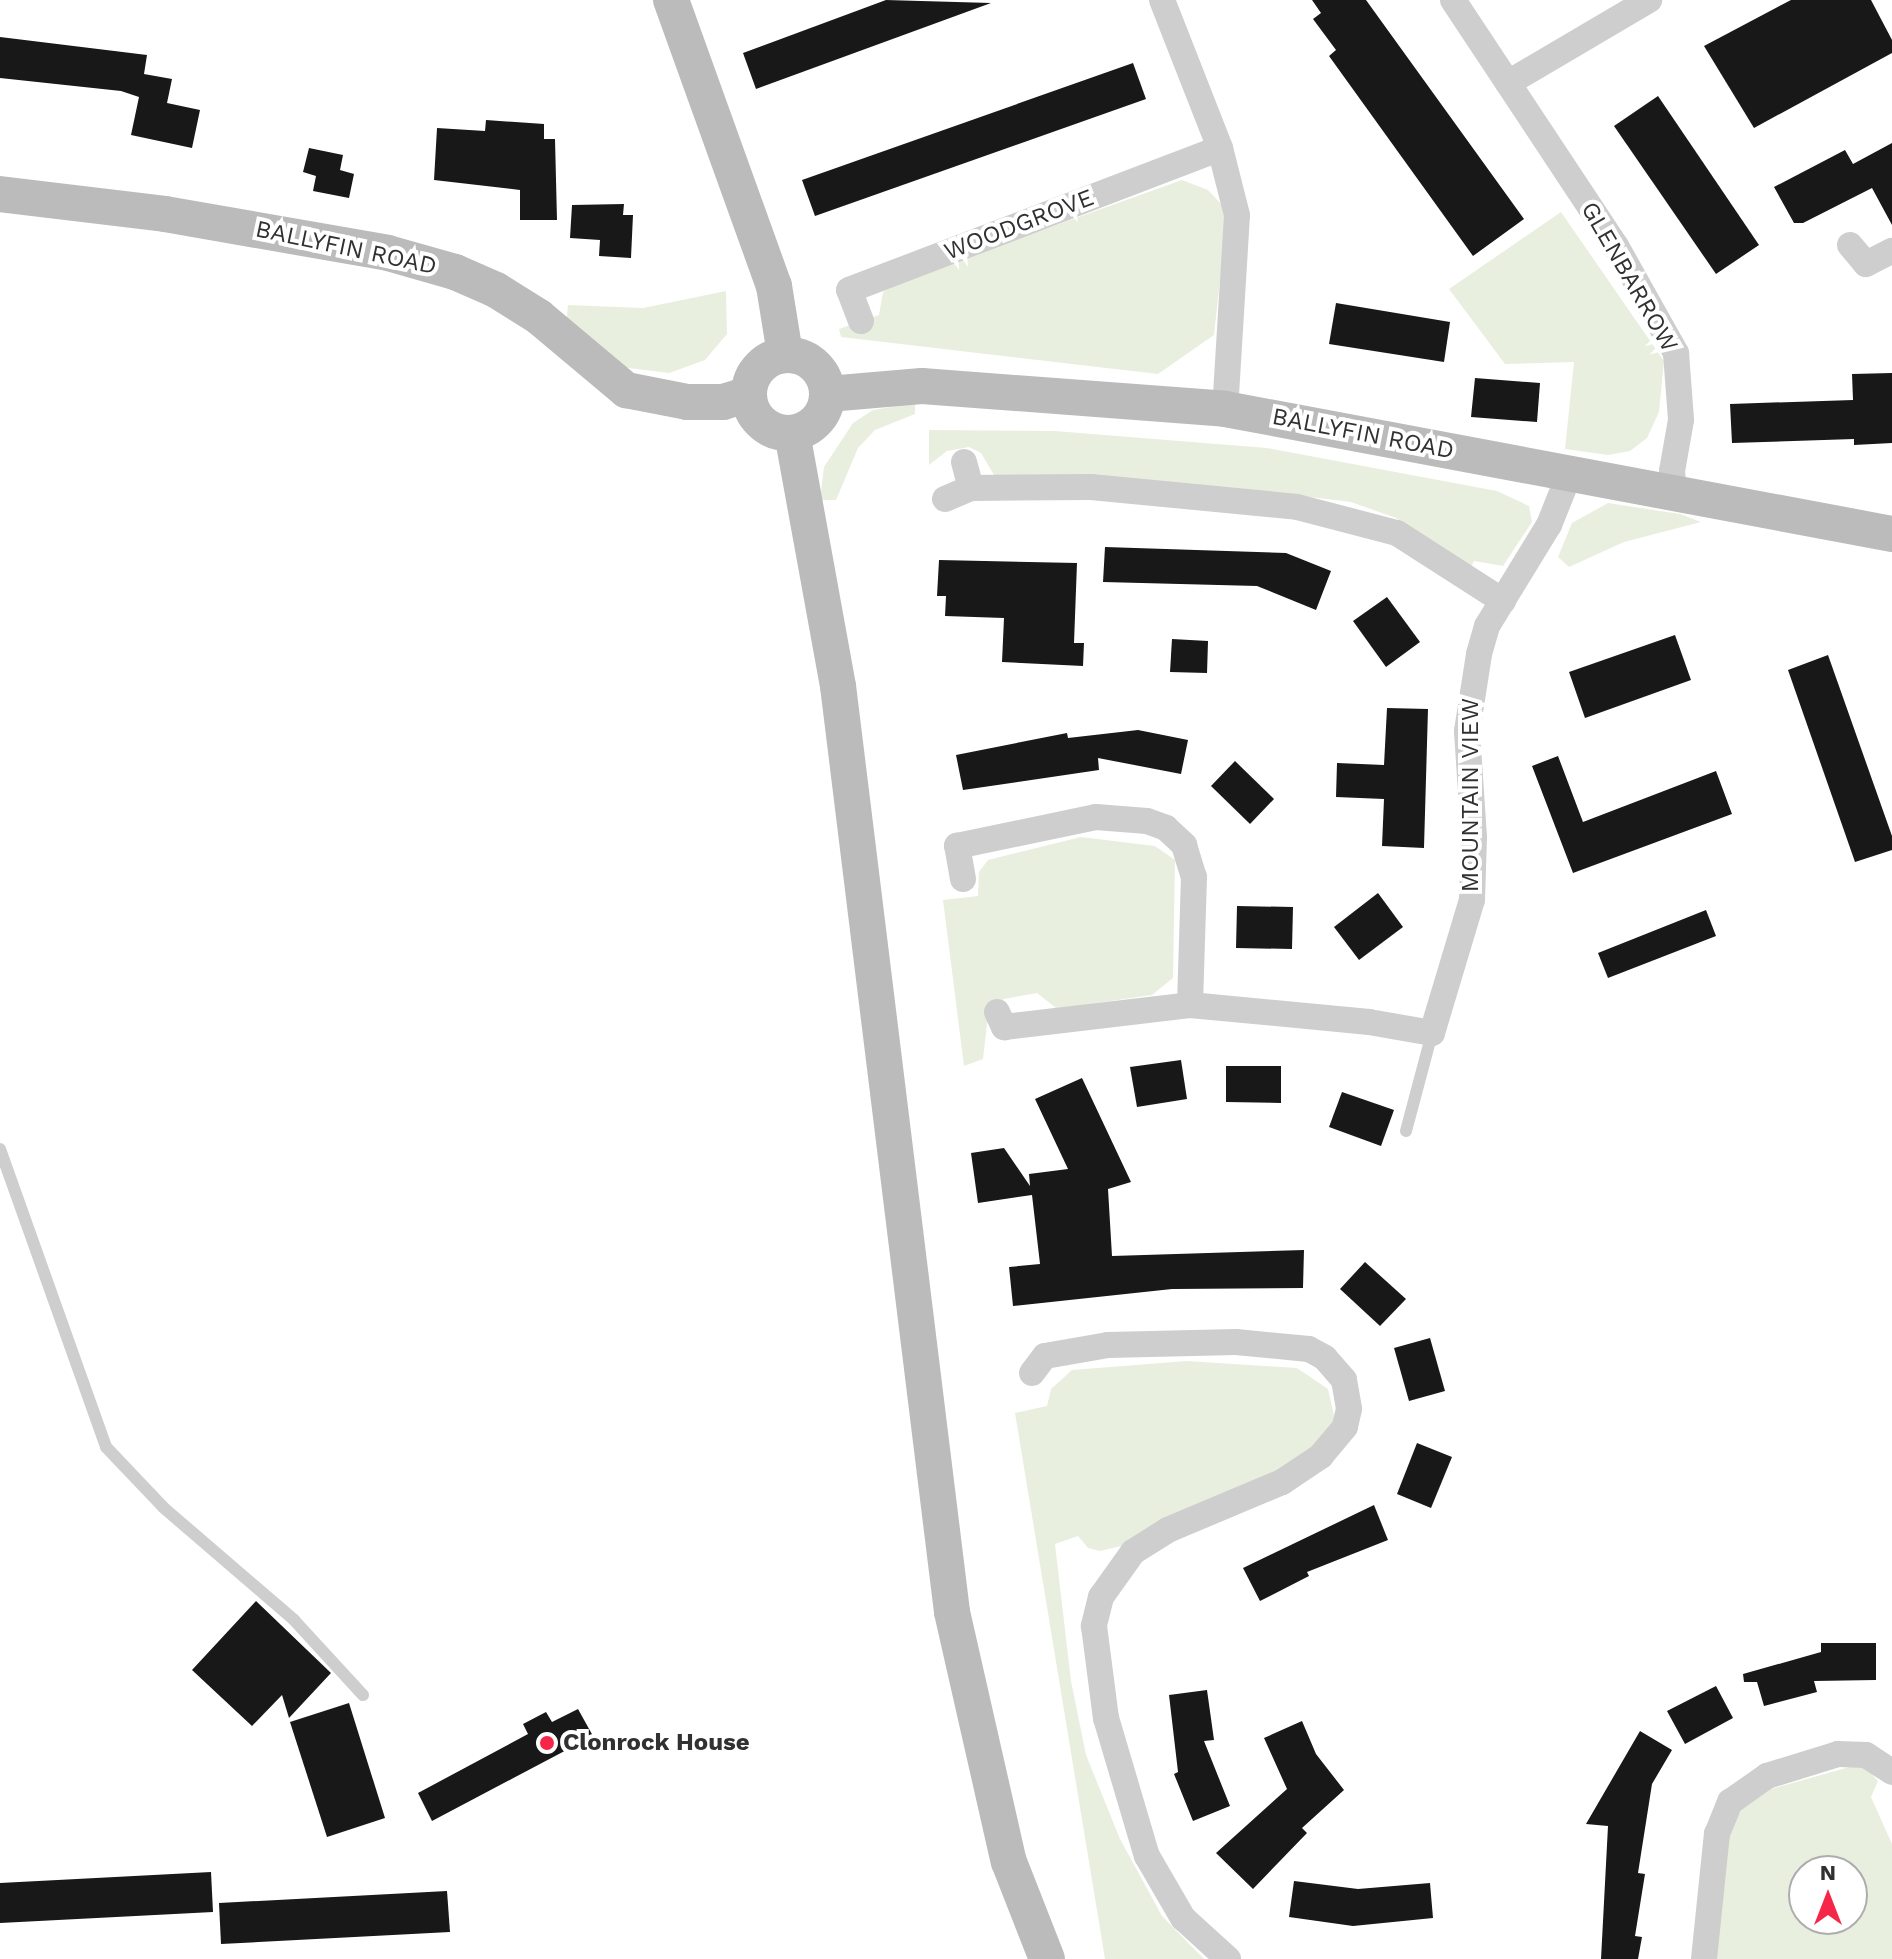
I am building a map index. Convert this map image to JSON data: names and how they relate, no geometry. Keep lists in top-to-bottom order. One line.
{"streets":{"street":["WOODGROVE","BALLYFIN ROAD","GLENBARROW","MOUNTAIN VIEW"]},"crossings":[["BALLYFIN ROAD","GLENBARROW"],["BALLYFIN ROAD","MOUNTAIN VIEW"]],"places":["Clonrock House"],"north":"top"}
